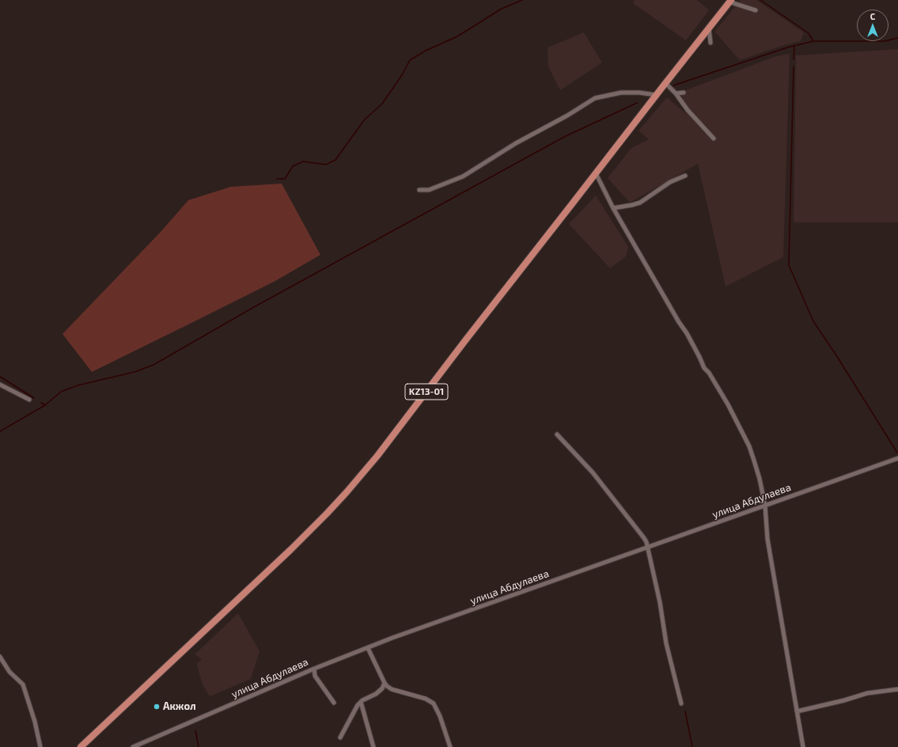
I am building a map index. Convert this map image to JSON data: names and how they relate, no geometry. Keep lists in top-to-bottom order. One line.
{"streets":{"highway":["KZ13-01"],"street":["улица Абдулаева"]},"places":["Акжол"],"north":"top"}
